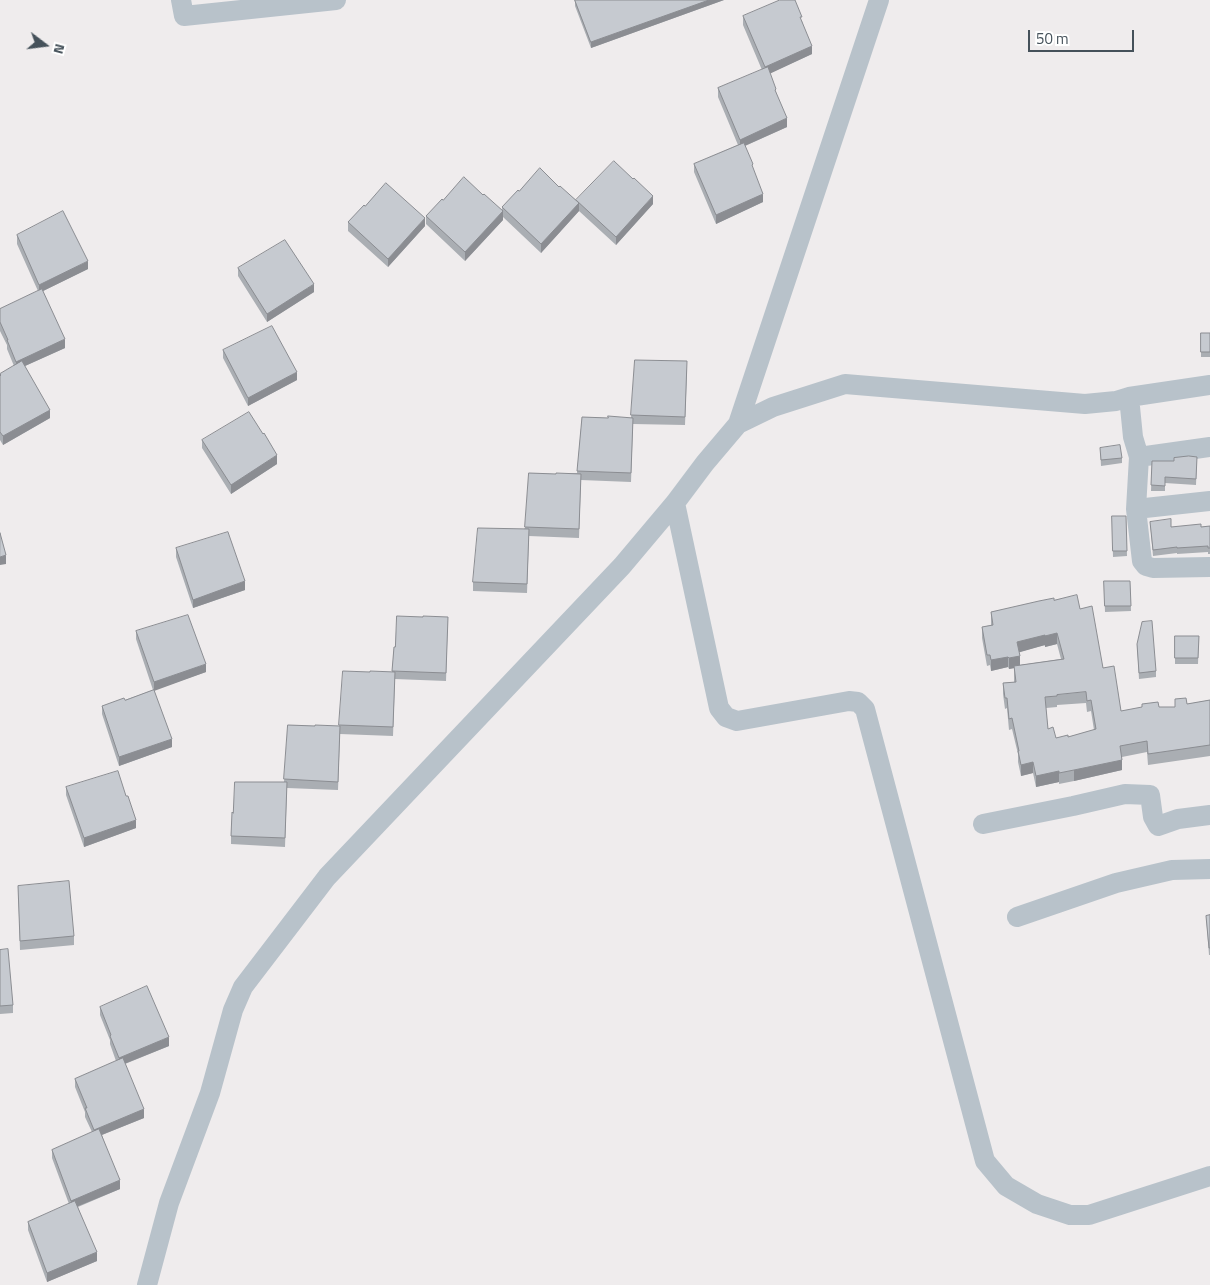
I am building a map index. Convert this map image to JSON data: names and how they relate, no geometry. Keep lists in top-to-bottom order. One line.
{"scale_bar":"50 m","north":"right"}
